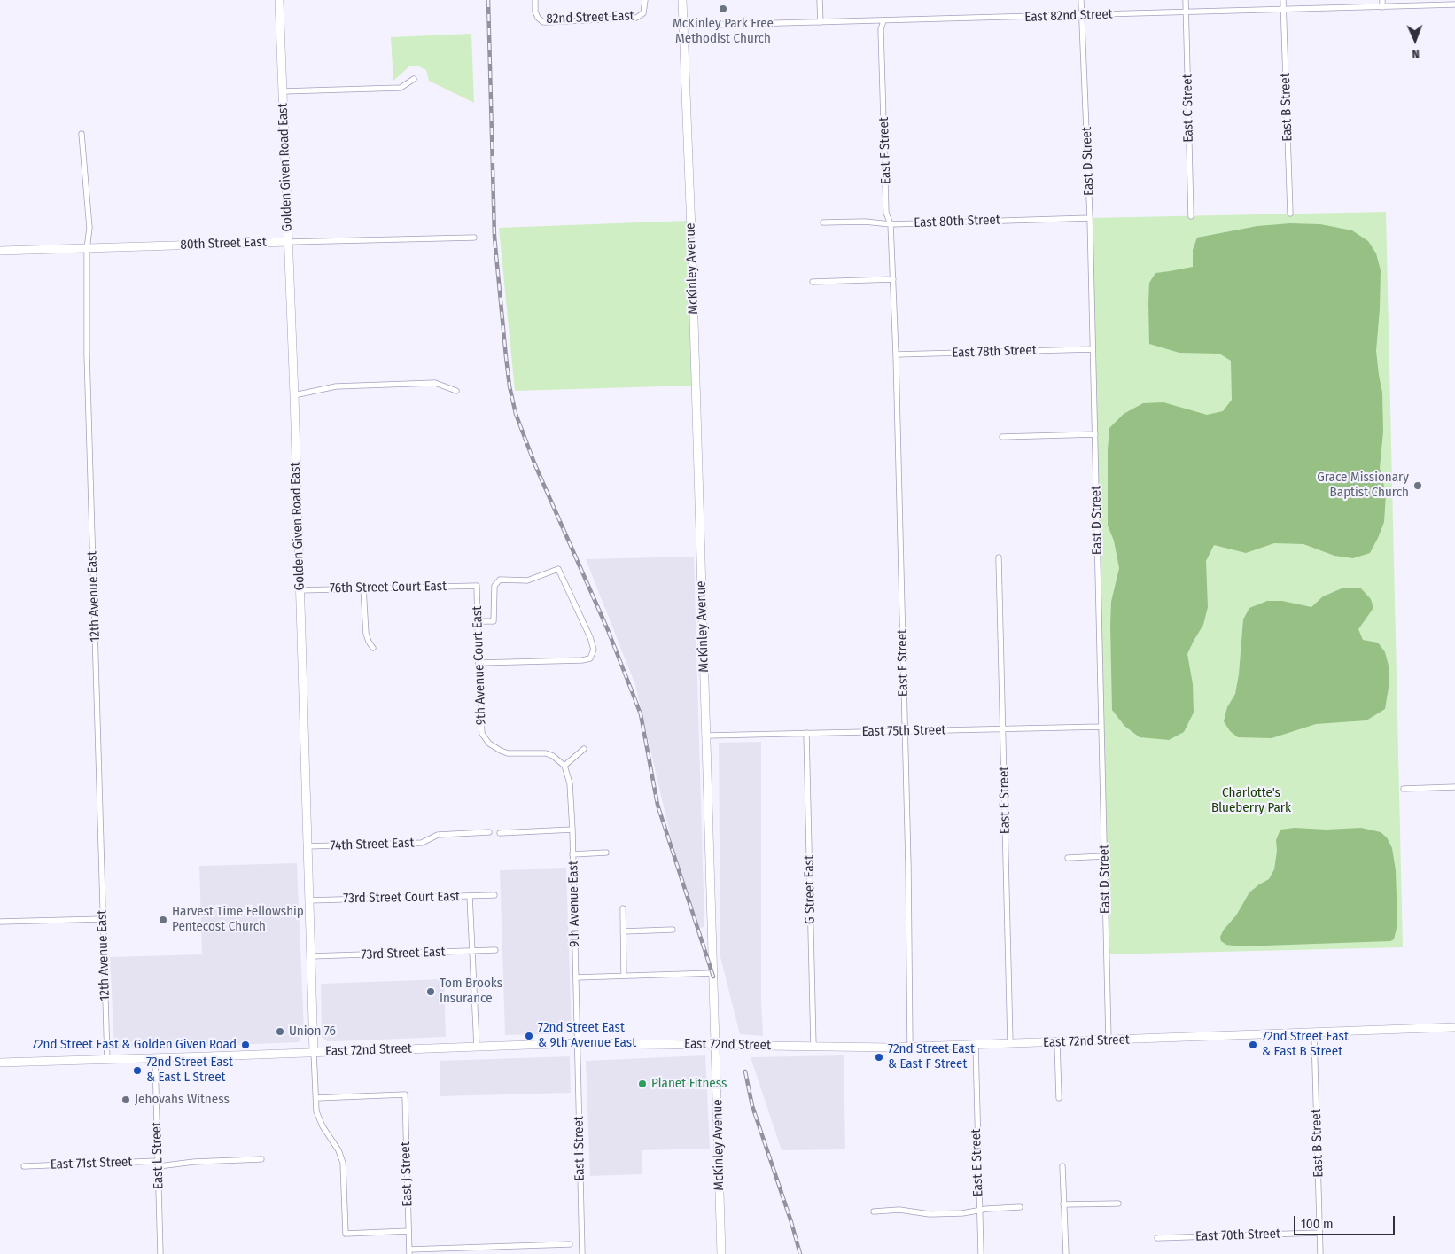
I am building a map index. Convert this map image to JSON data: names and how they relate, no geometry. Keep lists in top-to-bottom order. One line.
{"streets":{"street":["East 82nd Street","82nd Street East","East B Street","East C Street","East F Street","East D Street","Golden Given Road East","East 80th Street","80th Street East","McKinley Avenue","East 78th Street","76th Street Court East","12th Avenue East","9th Avenue Court East","East 75th Street","East E Street","74th Street East","G Street East","73rd Street Court East","9th Avenue East","73rd Street East","East 72nd Street","East I Street","East L Street","East 71st Street","East J Street","East 70th Street"]},"crossings":[["East 82nd Street","East B Street"],["East 82nd Street","East C Street"],["East 82nd Street","East F Street"],["East 82nd Street","East D Street"],["East 82nd Street","McKinley Avenue"],["East B Street","East 72nd Street"],["East B Street","East 70th Street"],["East F Street","East 80th Street"],["East F Street","East 78th Street"],["East F Street","East 75th Street"],["East F Street","East 72nd Street"],["East D Street","East 80th Street"],["East D Street","East 78th Street"],["East D Street","East 75th Street"],["East D Street","East 72nd Street"],["Golden Given Road East","80th Street East"],["Golden Given Road East","76th Street Court East"],["Golden Given Road East","74th Street East"],["Golden Given Road East","73rd Street Court East"],["Golden Given Road East","73rd Street East"],["Golden Given Road East","East 72nd Street"],["80th Street East","12th Avenue East"],["McKinley Avenue","East 75th Street"],["McKinley Avenue","East 72nd Street"],["76th Street Court East","9th Avenue Court East"],["12th Avenue East","East 72nd Street"],["9th Avenue Court East","9th Avenue East"],["East 75th Street","East E Street"],["East 75th Street","G Street East"],["East E Street","East 72nd Street"],["G Street East","East 72nd Street"],["9th Avenue East","East 72nd Street"],["9th Avenue East","East I Street"],["East 72nd Street","East I Street"],["East 72nd Street","East L Street"],["East L Street","East 71st Street"]],"parks":["Charlotte's Blueberry Park"],"places":["McKinley Park Free Methodist Church","Grace Missionary Baptist Church","Harvest Time Fellowship Pentecost Church","Tom Brooks Insurance","Union 76","72nd Street East & 9th Avenue East","72nd Street East & Golden Given Road","72nd Street East & East B Street","72nd Street East & East F Street","72nd Street East & East L Street","Planet Fitness","Jehovahs Witness"],"scale_bar":"100 m","north":"bottom"}
